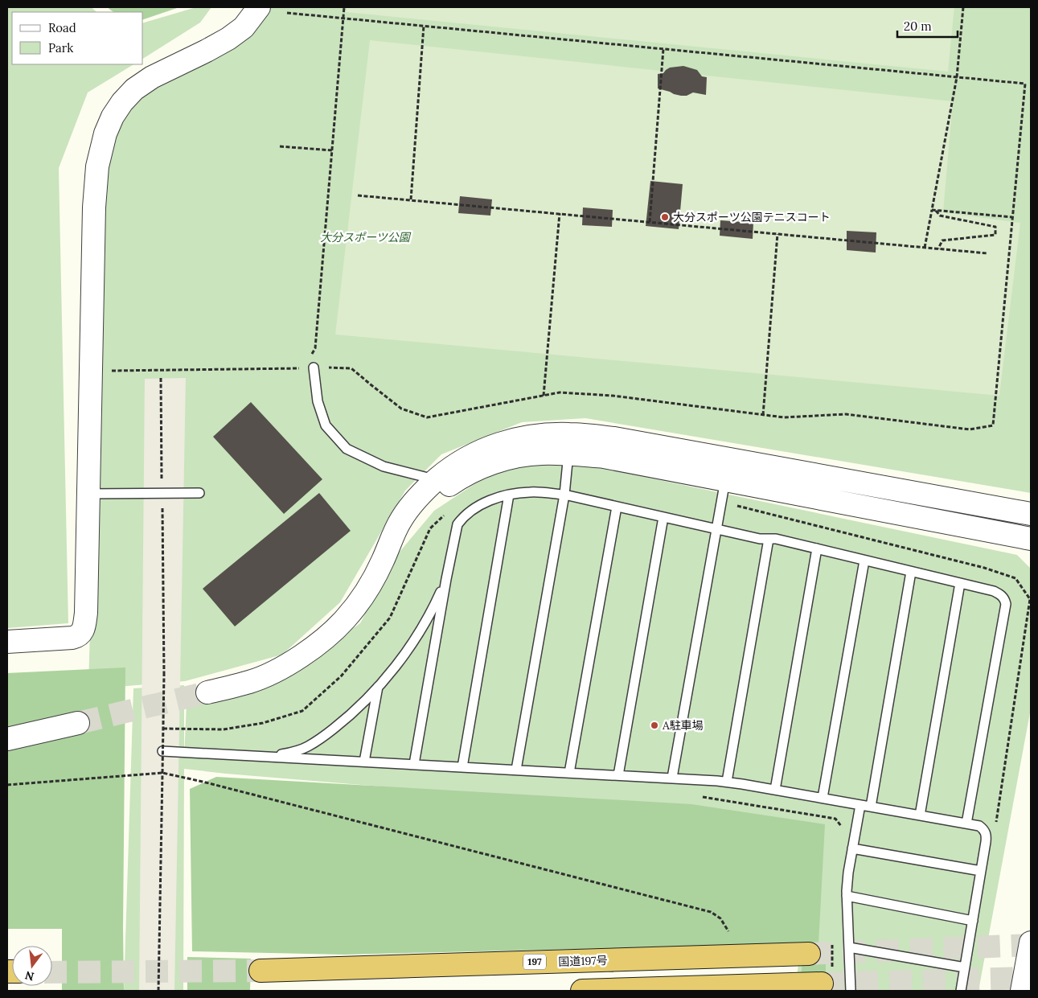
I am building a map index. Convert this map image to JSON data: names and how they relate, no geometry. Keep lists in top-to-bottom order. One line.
{"streets":{"highway":["国道197号","197"]},"parks":["大分スポーツ公園"],"places":["大分スポーツ公園テニスコート","A駐車場"],"legend":["Road","Park"],"scale_bar":"20 m","north":"bottom"}
